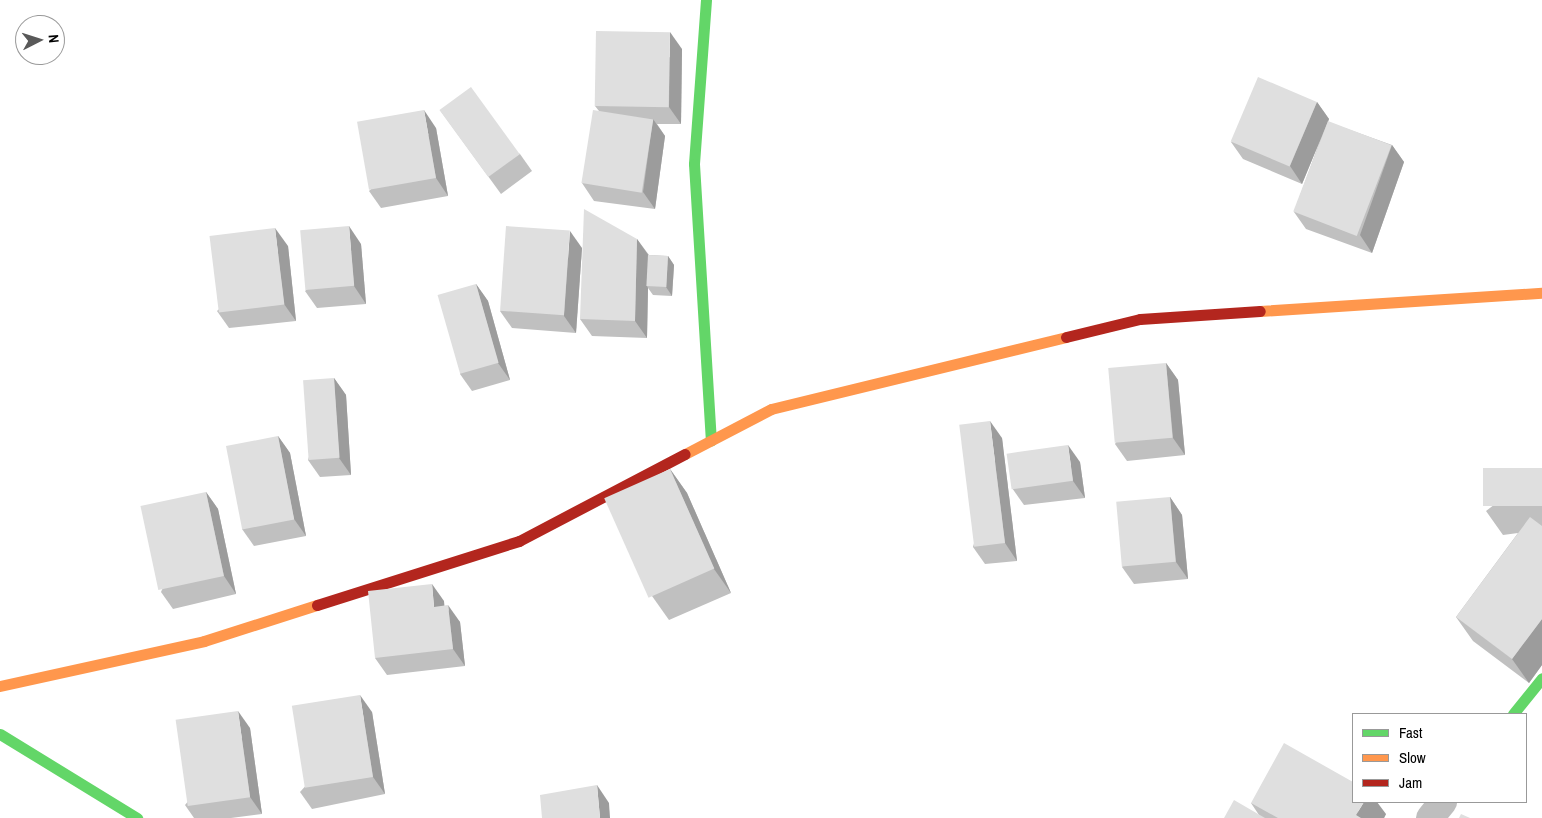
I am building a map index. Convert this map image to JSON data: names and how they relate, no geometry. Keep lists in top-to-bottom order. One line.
{"legend":["Fast","Slow","Jam"],"north":"right"}
